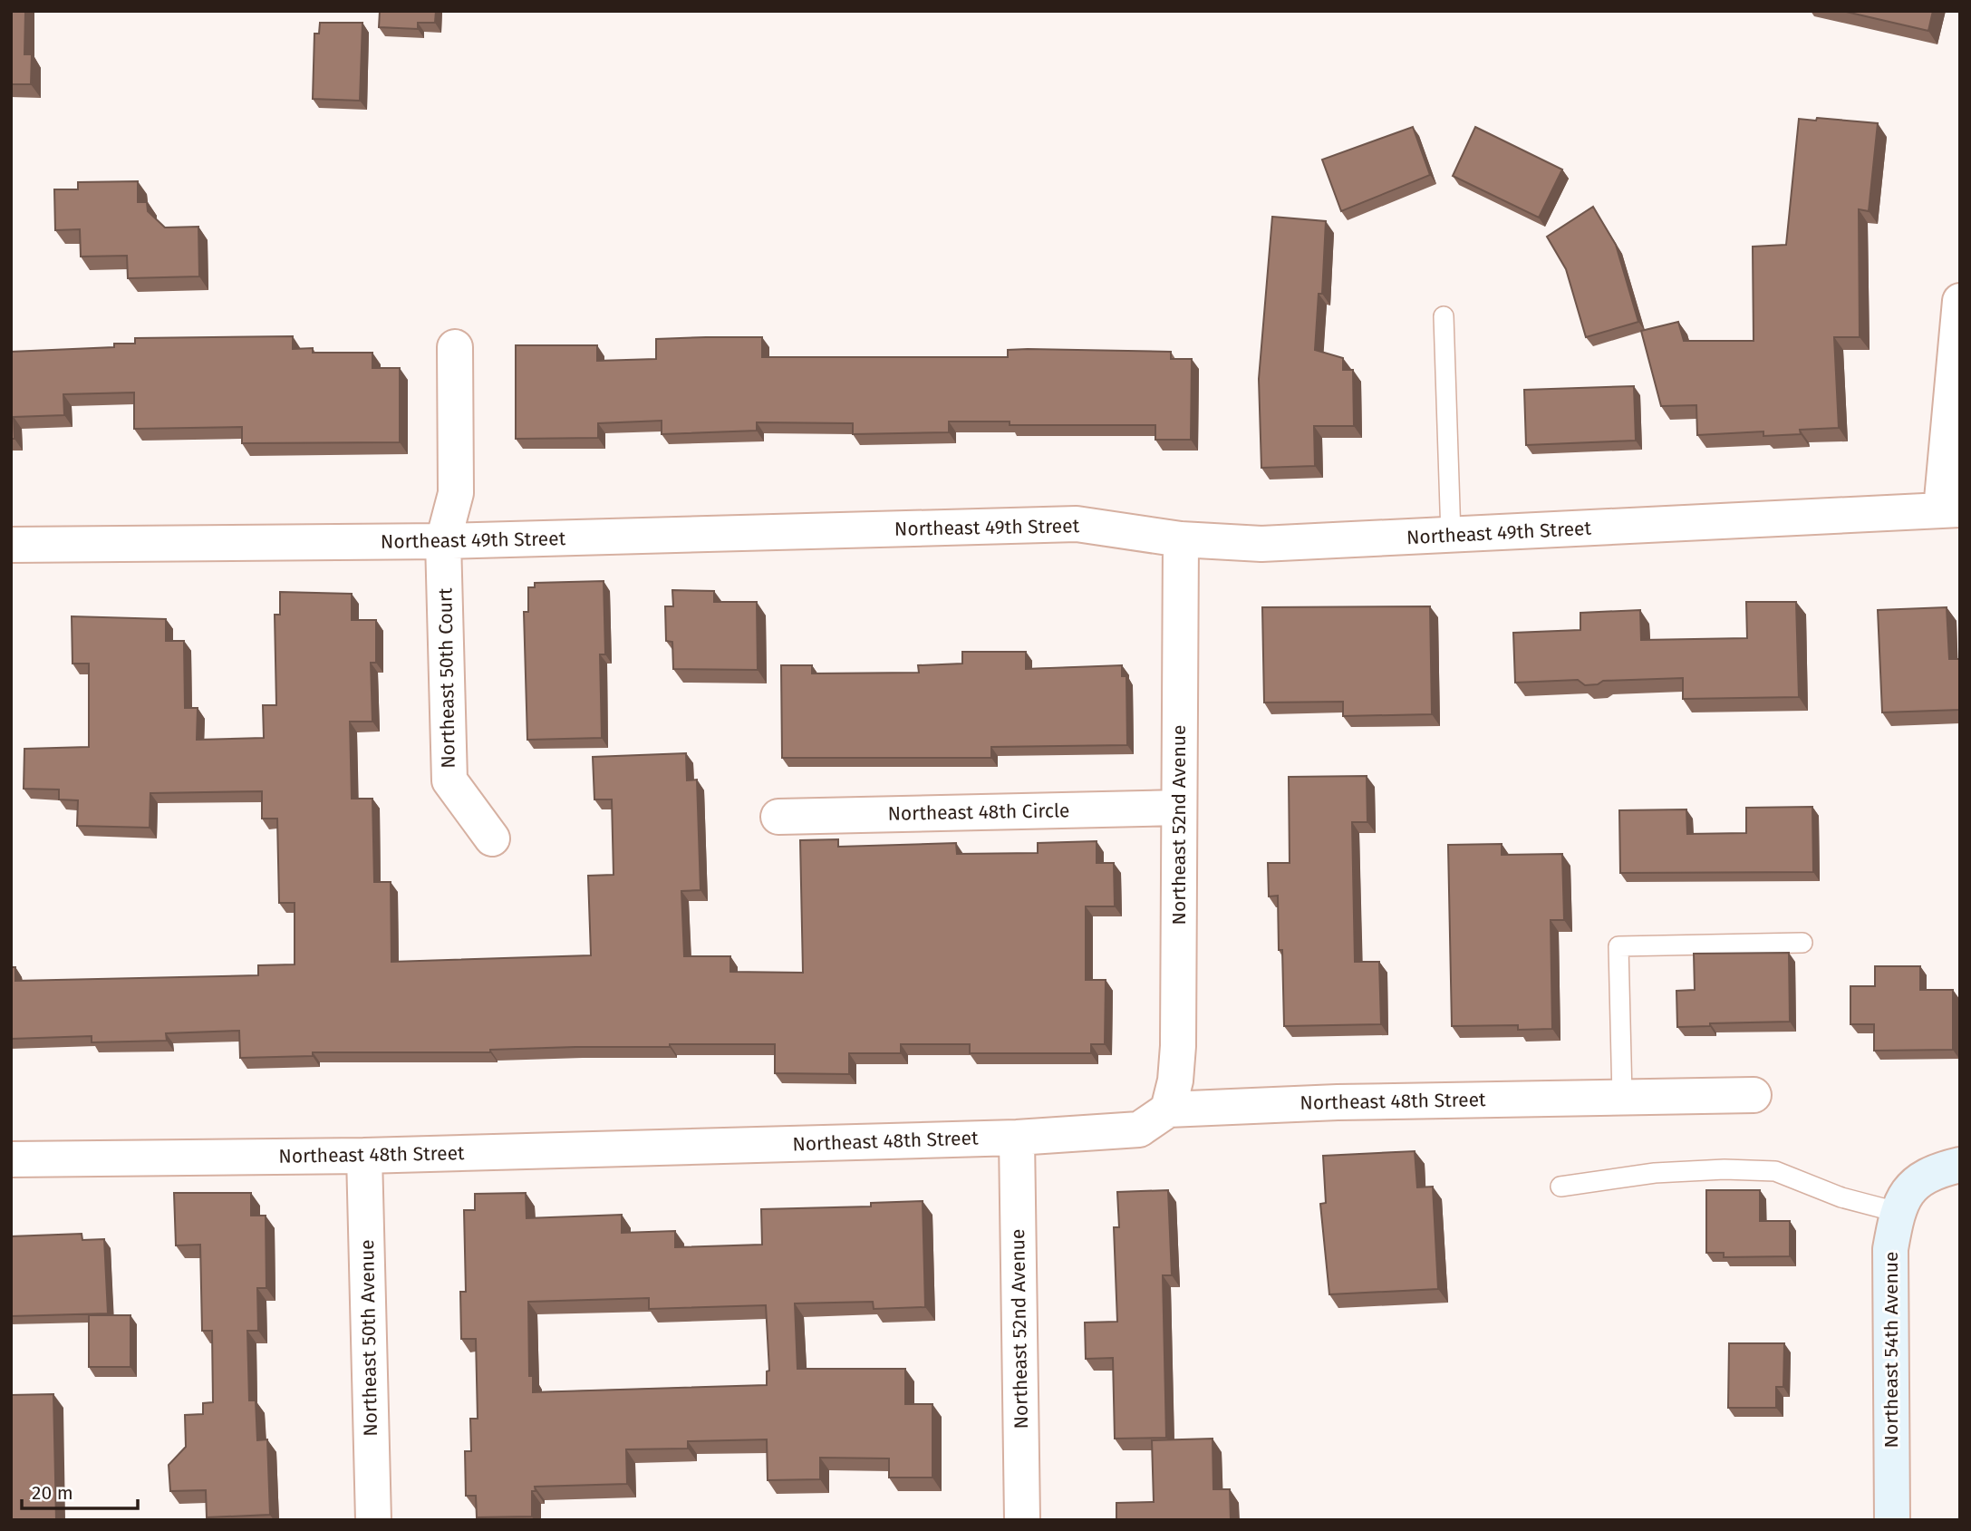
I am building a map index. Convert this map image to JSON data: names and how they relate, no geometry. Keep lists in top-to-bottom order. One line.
{"streets":{"street":["Northeast 49th Street","Northeast 50th Court","Northeast 48th Circle","Northeast 52nd Avenue","Northeast 48th Street","Northeast 50th Avenue","Northeast 54th Avenue"]},"crossings":[["Northeast 49th Street","Northeast 50th Court"],["Northeast 49th Street","Northeast 52nd Avenue"],["Northeast 48th Circle","Northeast 52nd Avenue"],["Northeast 52nd Avenue","Northeast 48th Street"],["Northeast 48th Street","Northeast 50th Avenue"]],"scale_bar":"20 m"}
